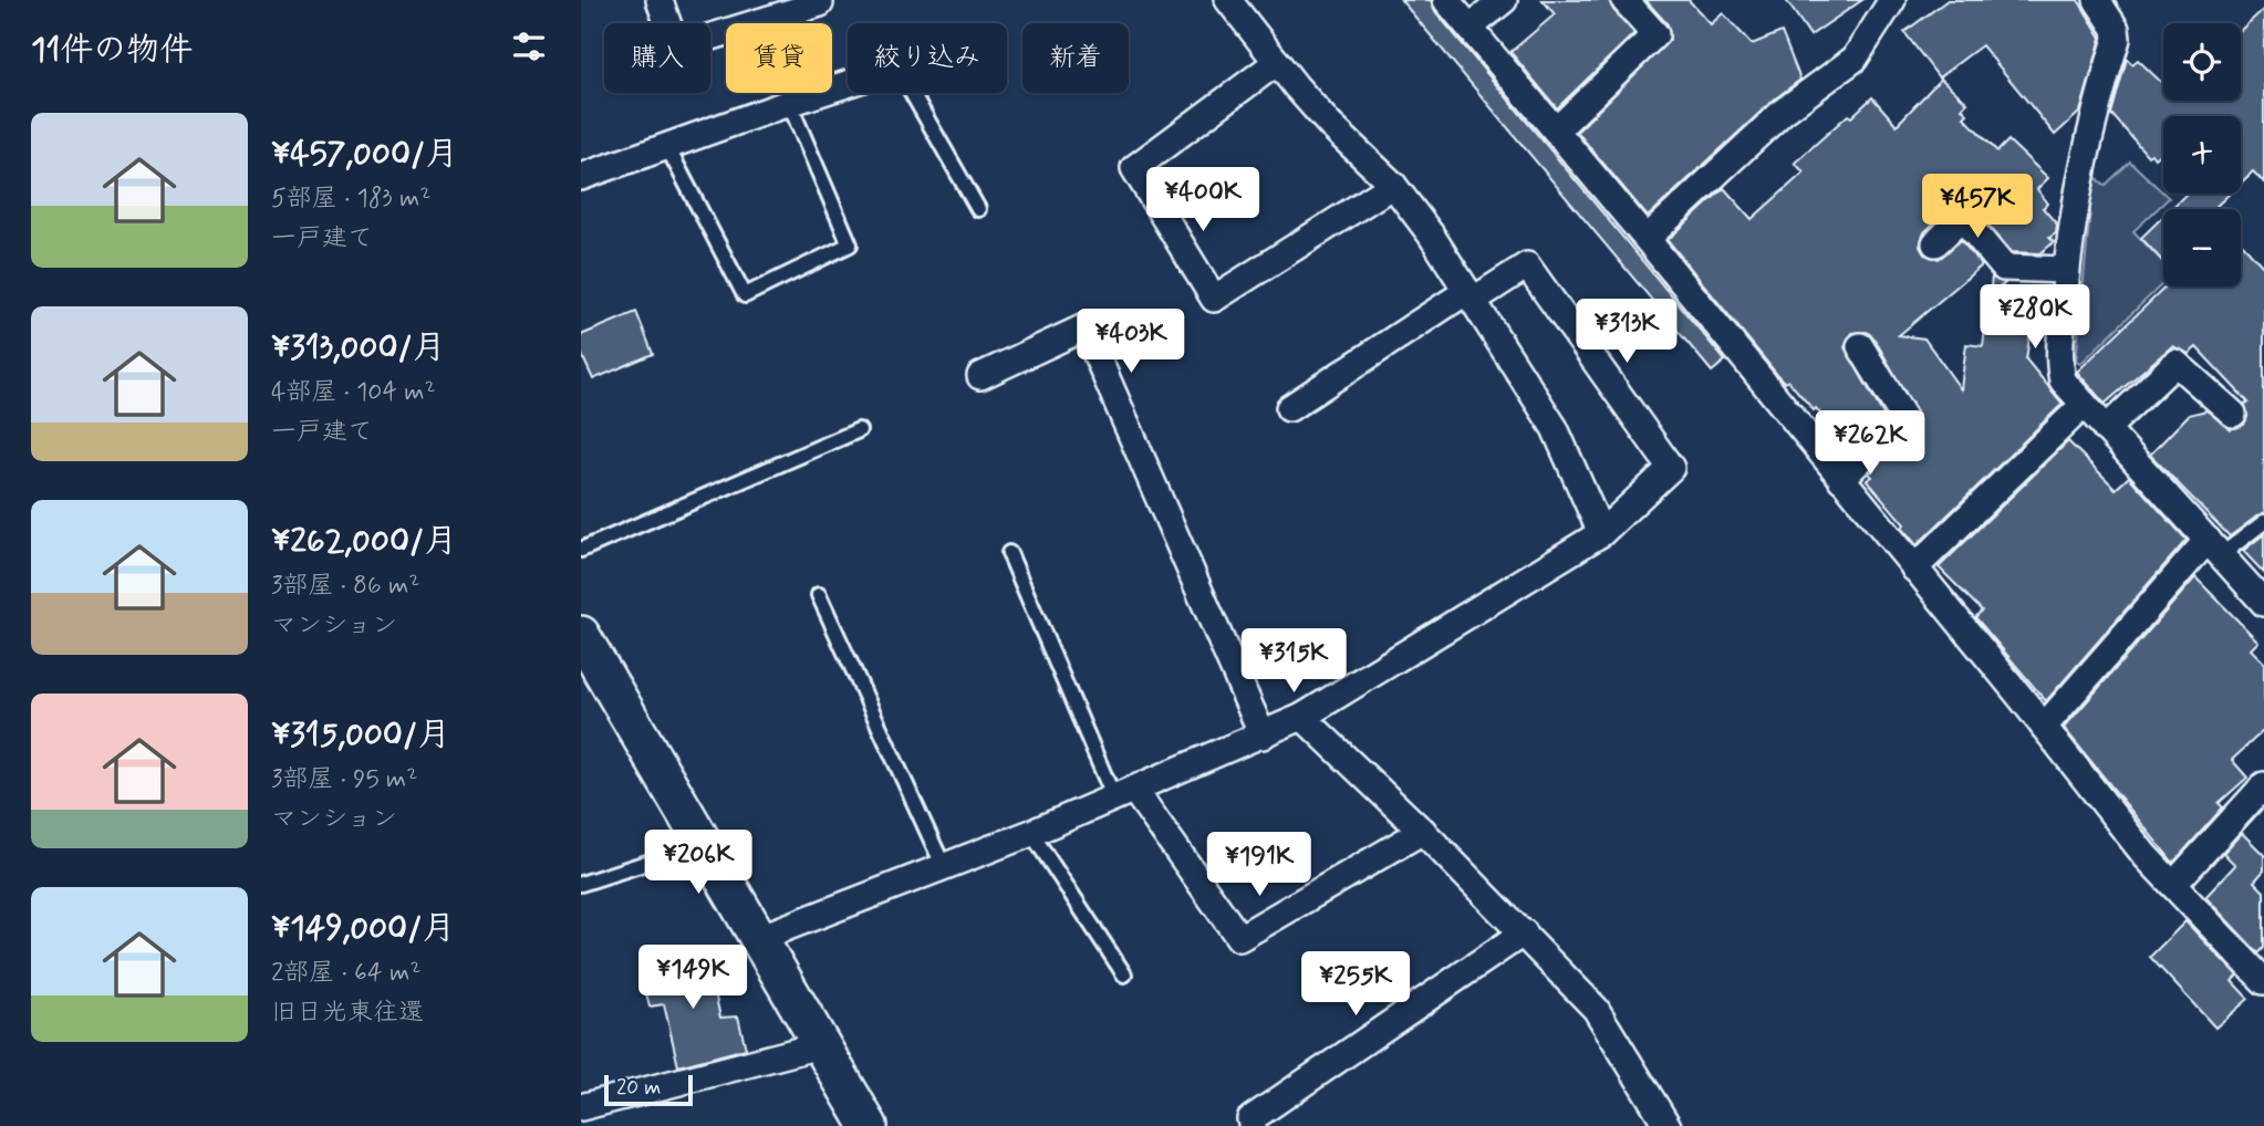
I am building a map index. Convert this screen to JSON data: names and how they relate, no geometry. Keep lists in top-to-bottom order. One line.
{"scale_bar":"20 m","page":{"heading":"11件の物件","map_buttons":["+","−"],"chip":["購入","賃貸","絞り込み","新着"],"list":[{"name":"¥457,000/月","note":"5部屋 · 183 m² · 一戸建て"},{"name":"¥313,000/月","note":"4部屋 · 104 m² · 一戸建て"},{"name":"¥262,000/月","note":"3部屋 · 86 m² · マンション"},{"name":"¥315,000/月","note":"3部屋 · 95 m² · マンション"},{"name":"¥149,000/月","note":"2部屋 · 64 m² · 旧日光東往還"}],"price":["¥400K","¥457K","¥280K","¥313K","¥403K","¥262K","¥315K","¥206K","¥191K","¥149K","¥255K"],"scale":"20 m"}}
